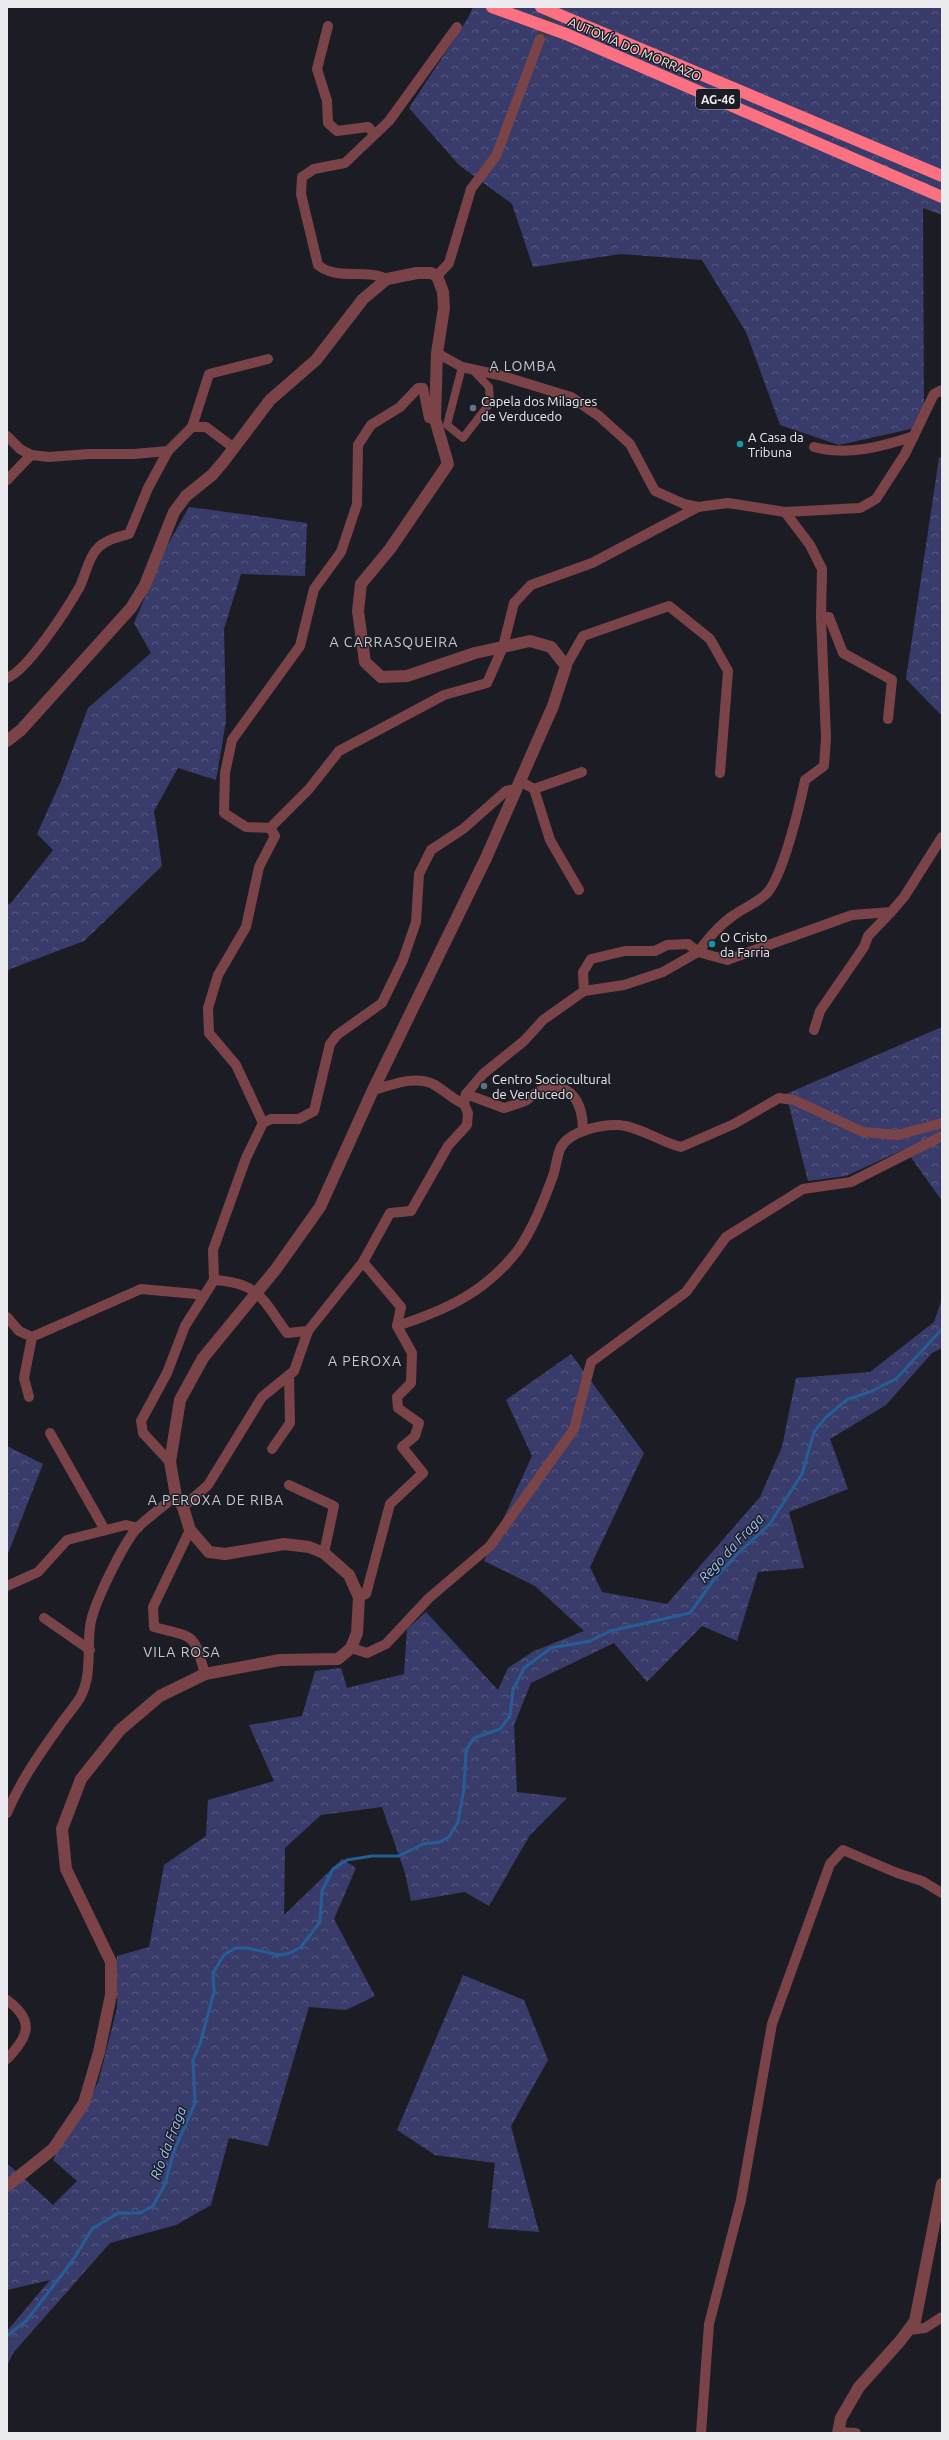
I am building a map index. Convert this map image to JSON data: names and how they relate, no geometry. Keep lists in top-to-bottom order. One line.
{"streets":{"highway":["AUTOVÍA DO MORRAZO","AG-46"]},"districts":["A LOMBA","A CARRASQUEIRA","A PEROXA","A PEROXA DE RIBA","VILA ROSA"],"water":["Rego da Fraga","Río da Fraga"],"places":["Capela dos Milagres de Verducedo","A Casa da Tribuna","O Cristo da Farria","Centro Sociocultural de Verducedo"]}
